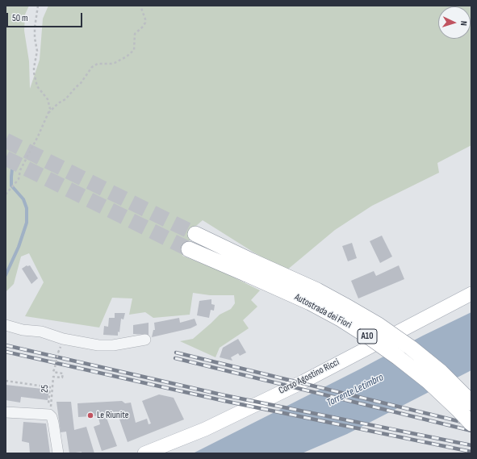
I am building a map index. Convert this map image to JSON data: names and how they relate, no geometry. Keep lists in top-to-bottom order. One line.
{"streets":{"highway":["Autostrada dei Fiori","A10"],"main road":["Corso Agostino Ricci"],"path":["25"]},"water":["Torrente Letimbro"],"places":["Le Riunite"],"scale_bar":"50 m","north":"right"}
